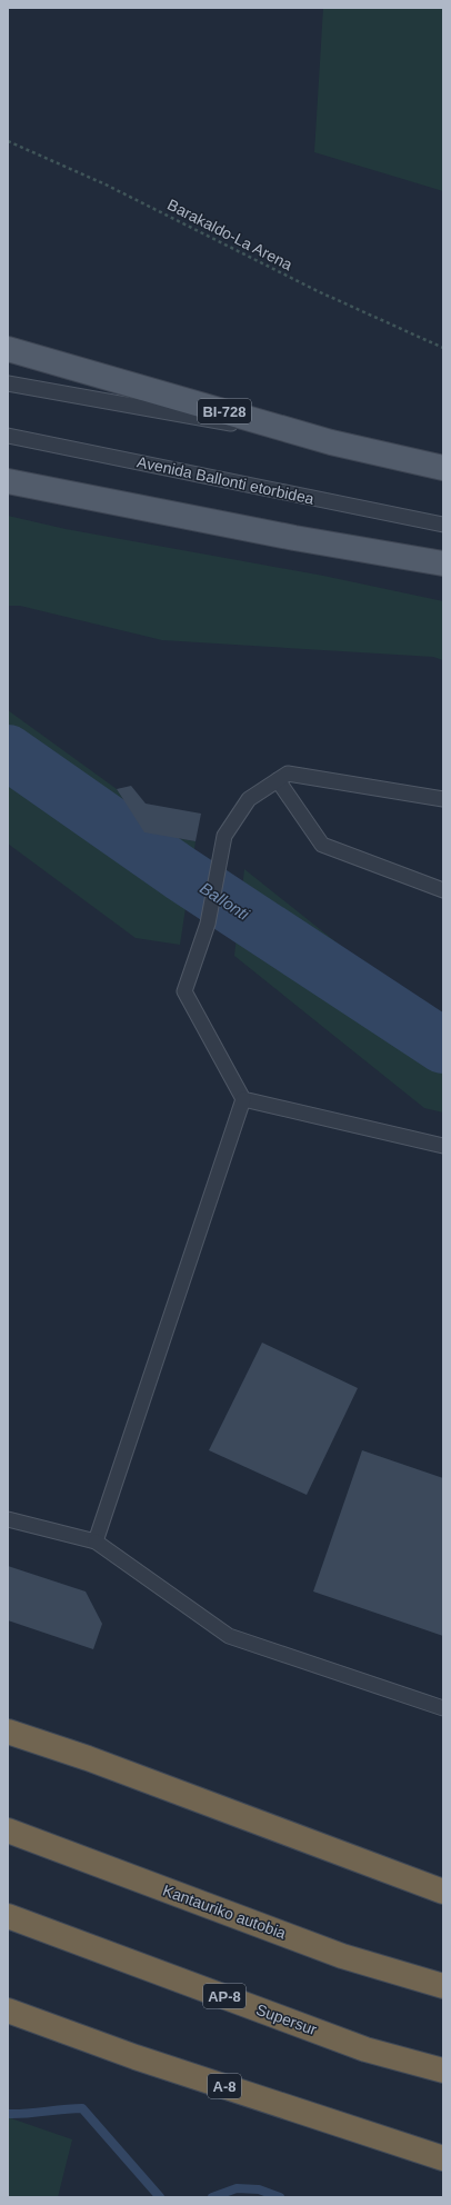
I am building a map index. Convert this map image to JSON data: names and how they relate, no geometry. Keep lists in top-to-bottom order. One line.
{"streets":{"highway":["Kantauriko autobia","AP-8","Supersur","A-8"],"main road":["BI-728"],"lane":["Avenida Ballonti etorbidea"],"path":["Barakaldo-La Arena"]},"water":["Ballonti"]}
